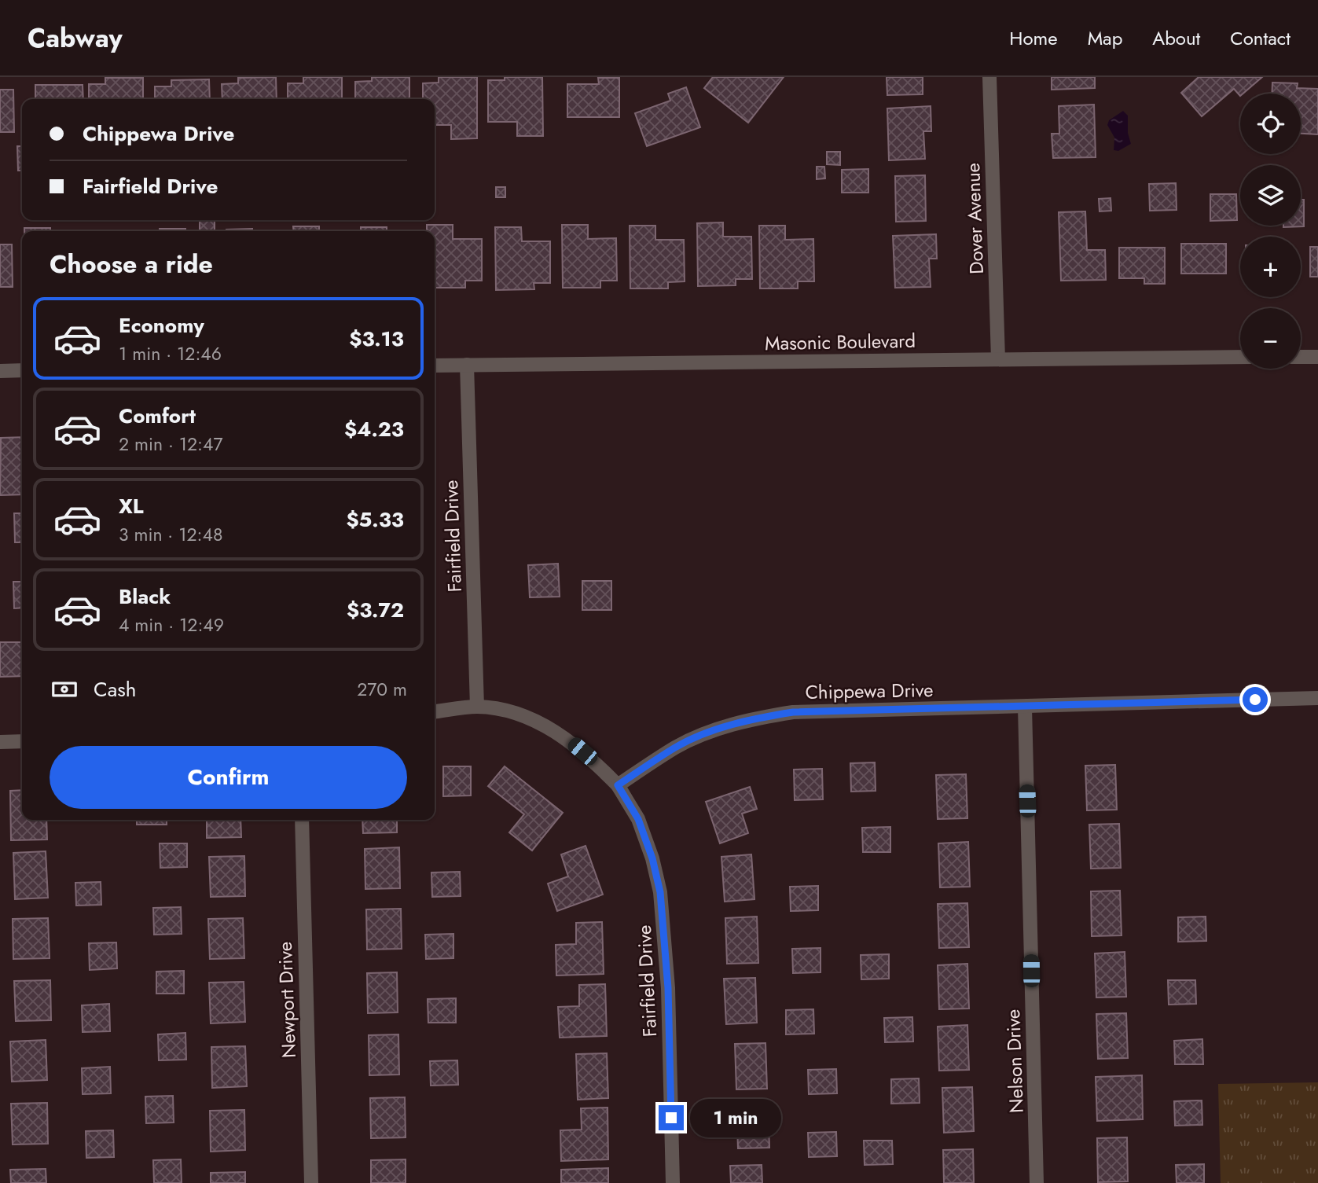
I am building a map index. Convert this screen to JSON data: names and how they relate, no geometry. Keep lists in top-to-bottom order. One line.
{"streets":{"street":["Dover Avenue","Masonic Boulevard","Fairfield Drive","Chippewa Drive","Newport Drive","Nelson Drive"]},"crossings":[["Dover Avenue","Masonic Boulevard"],["Masonic Boulevard","Fairfield Drive"],["Fairfield Drive","Chippewa Drive"],["Chippewa Drive","Nelson Drive"]],"page":{"header":"Cabway","nav":["Home","Map","About","Contact"],"map_buttons":["+","−"],"banner":["Chippewa Drive","Fairfield Drive"],"heading":"Choose a ride","list":[{"name":"Economy","note":"1 min · 12:46","value":"$3.13"},{"name":"Comfort","note":"2 min · 12:47","value":"$4.23"},{"name":"XL","note":"3 min · 12:48","value":"$5.33"},{"name":"Black","note":"4 min · 12:49","value":"$3.72"}],"pay":["Cash","270 m"],"buttons":"Confirm","bubble":"1 min"}}
